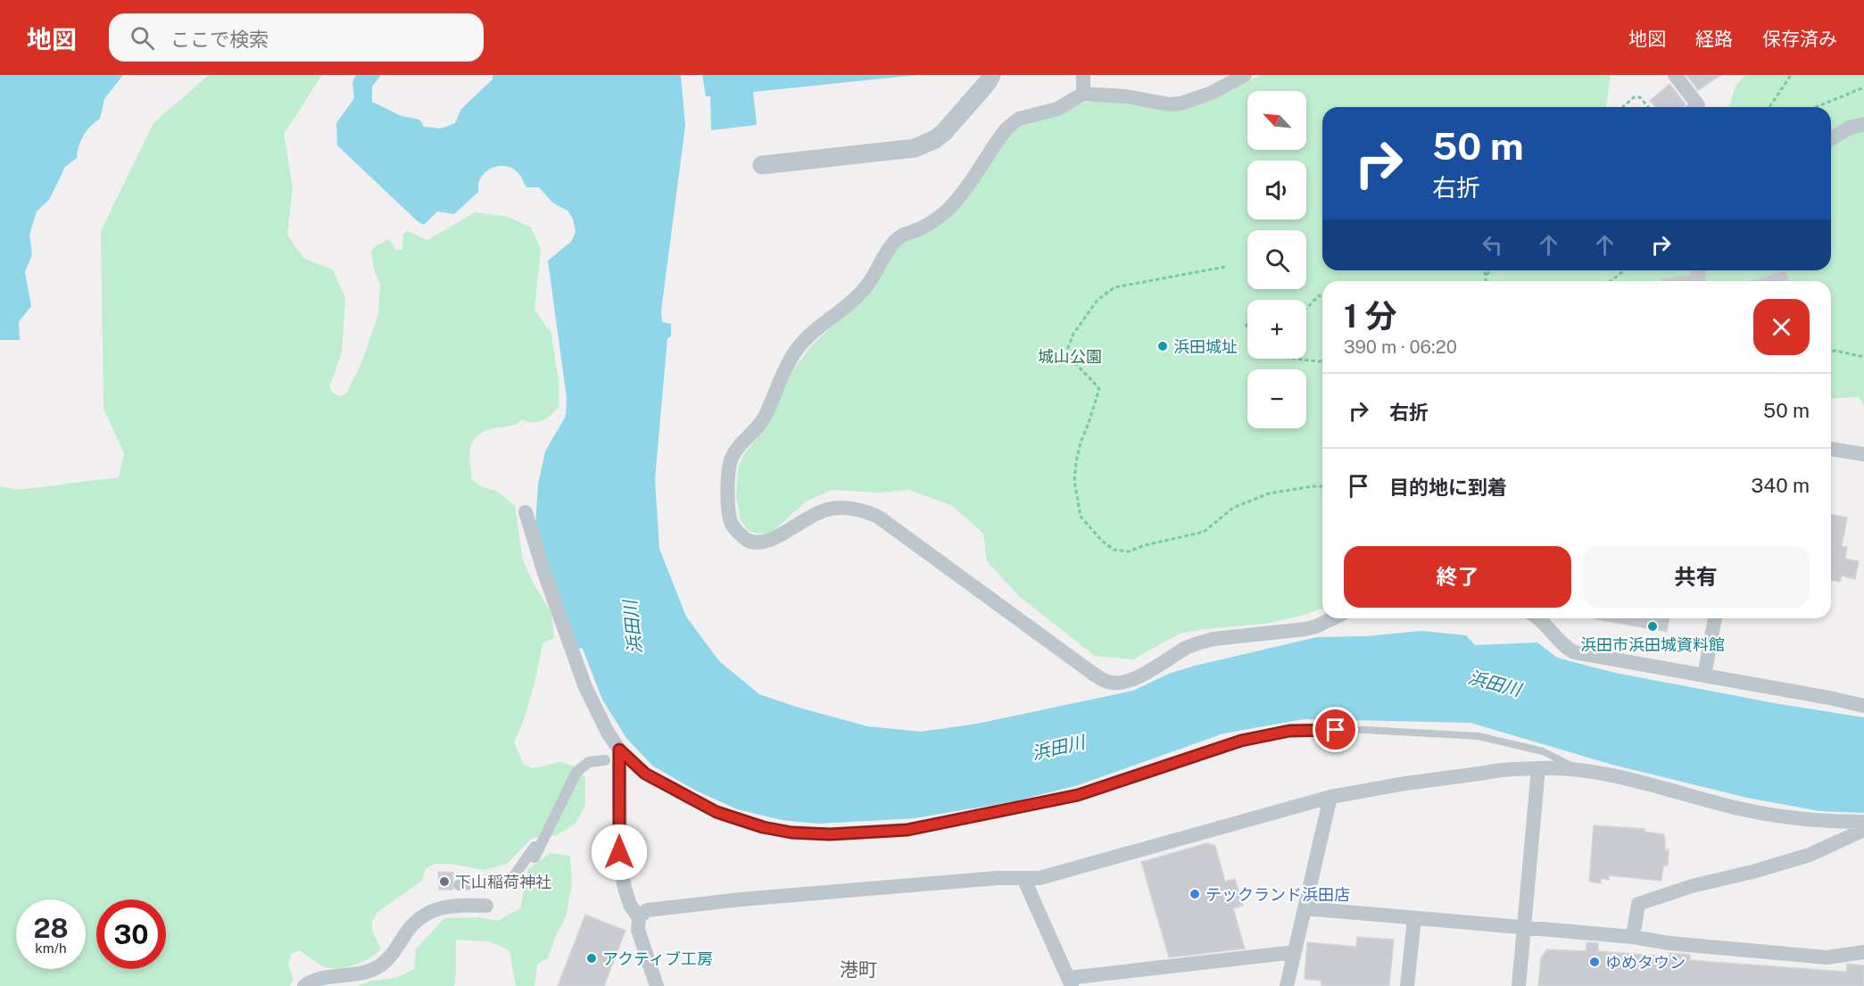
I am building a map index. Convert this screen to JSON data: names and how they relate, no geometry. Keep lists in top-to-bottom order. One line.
{"districts":["港町"],"water":["浜田川"],"parks":["城山公園"],"places":["浜田城址","浜田市浜田城資料館","下山稲荷神社","テックランド浜田店","アクティブ工房","ゆめタウン"],"north":"top left","page":{"header":"地図","search":"ここで検索","nav":["地図","経路","保存済み"],"map_buttons":["+","−"],"turn":["50 m","右折"],"heading":["1 分","390 m · 06:20"],"list":[{"name":"右折","value":"50 m"},{"name":"目的地に到着","value":"340 m"}],"buttons":["終了","共有"],"speed":"28 km/h","limit":"30"}}
